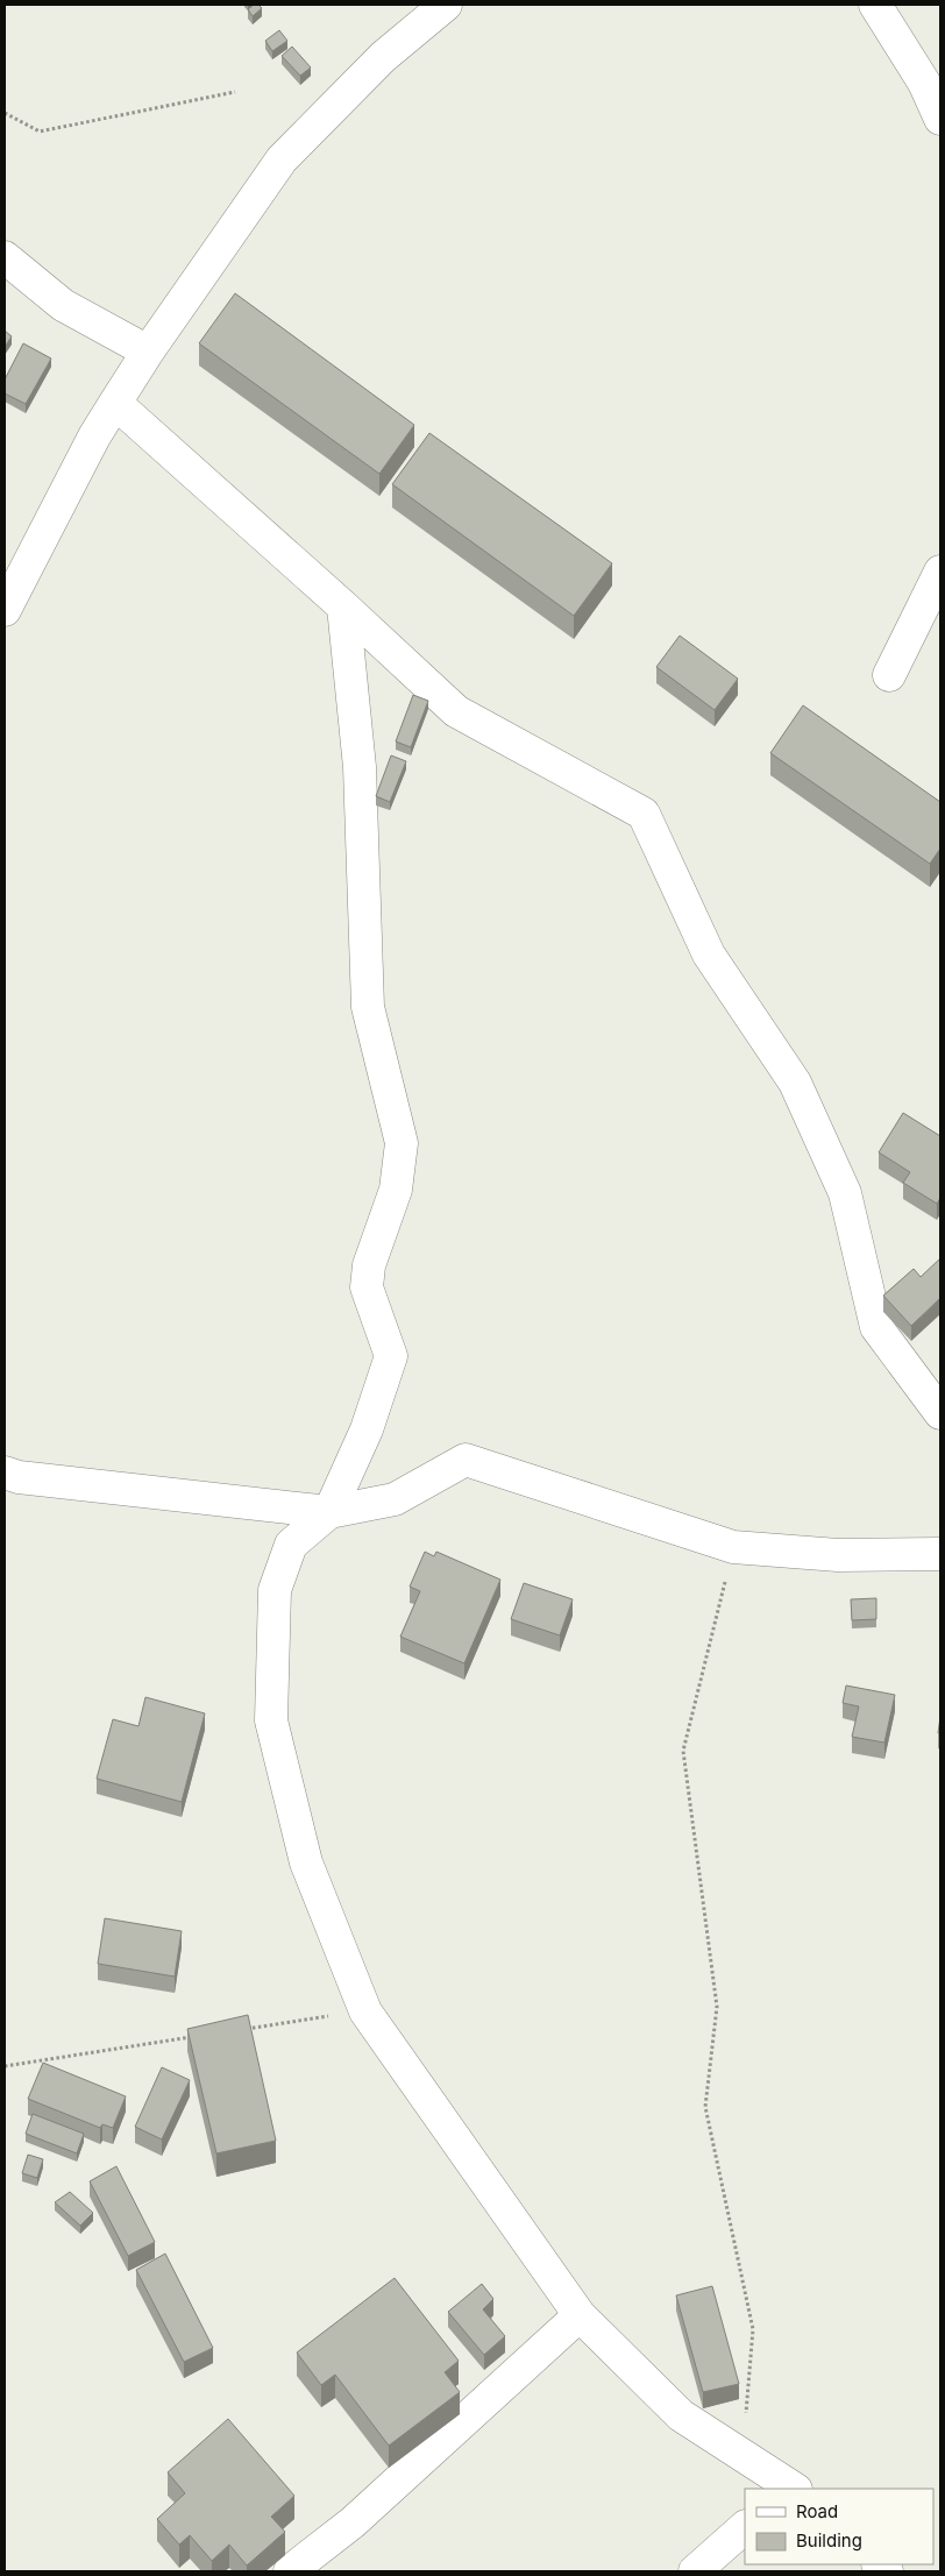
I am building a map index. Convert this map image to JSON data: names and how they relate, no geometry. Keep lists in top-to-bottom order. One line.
{"legend":["Road","Building"]}
